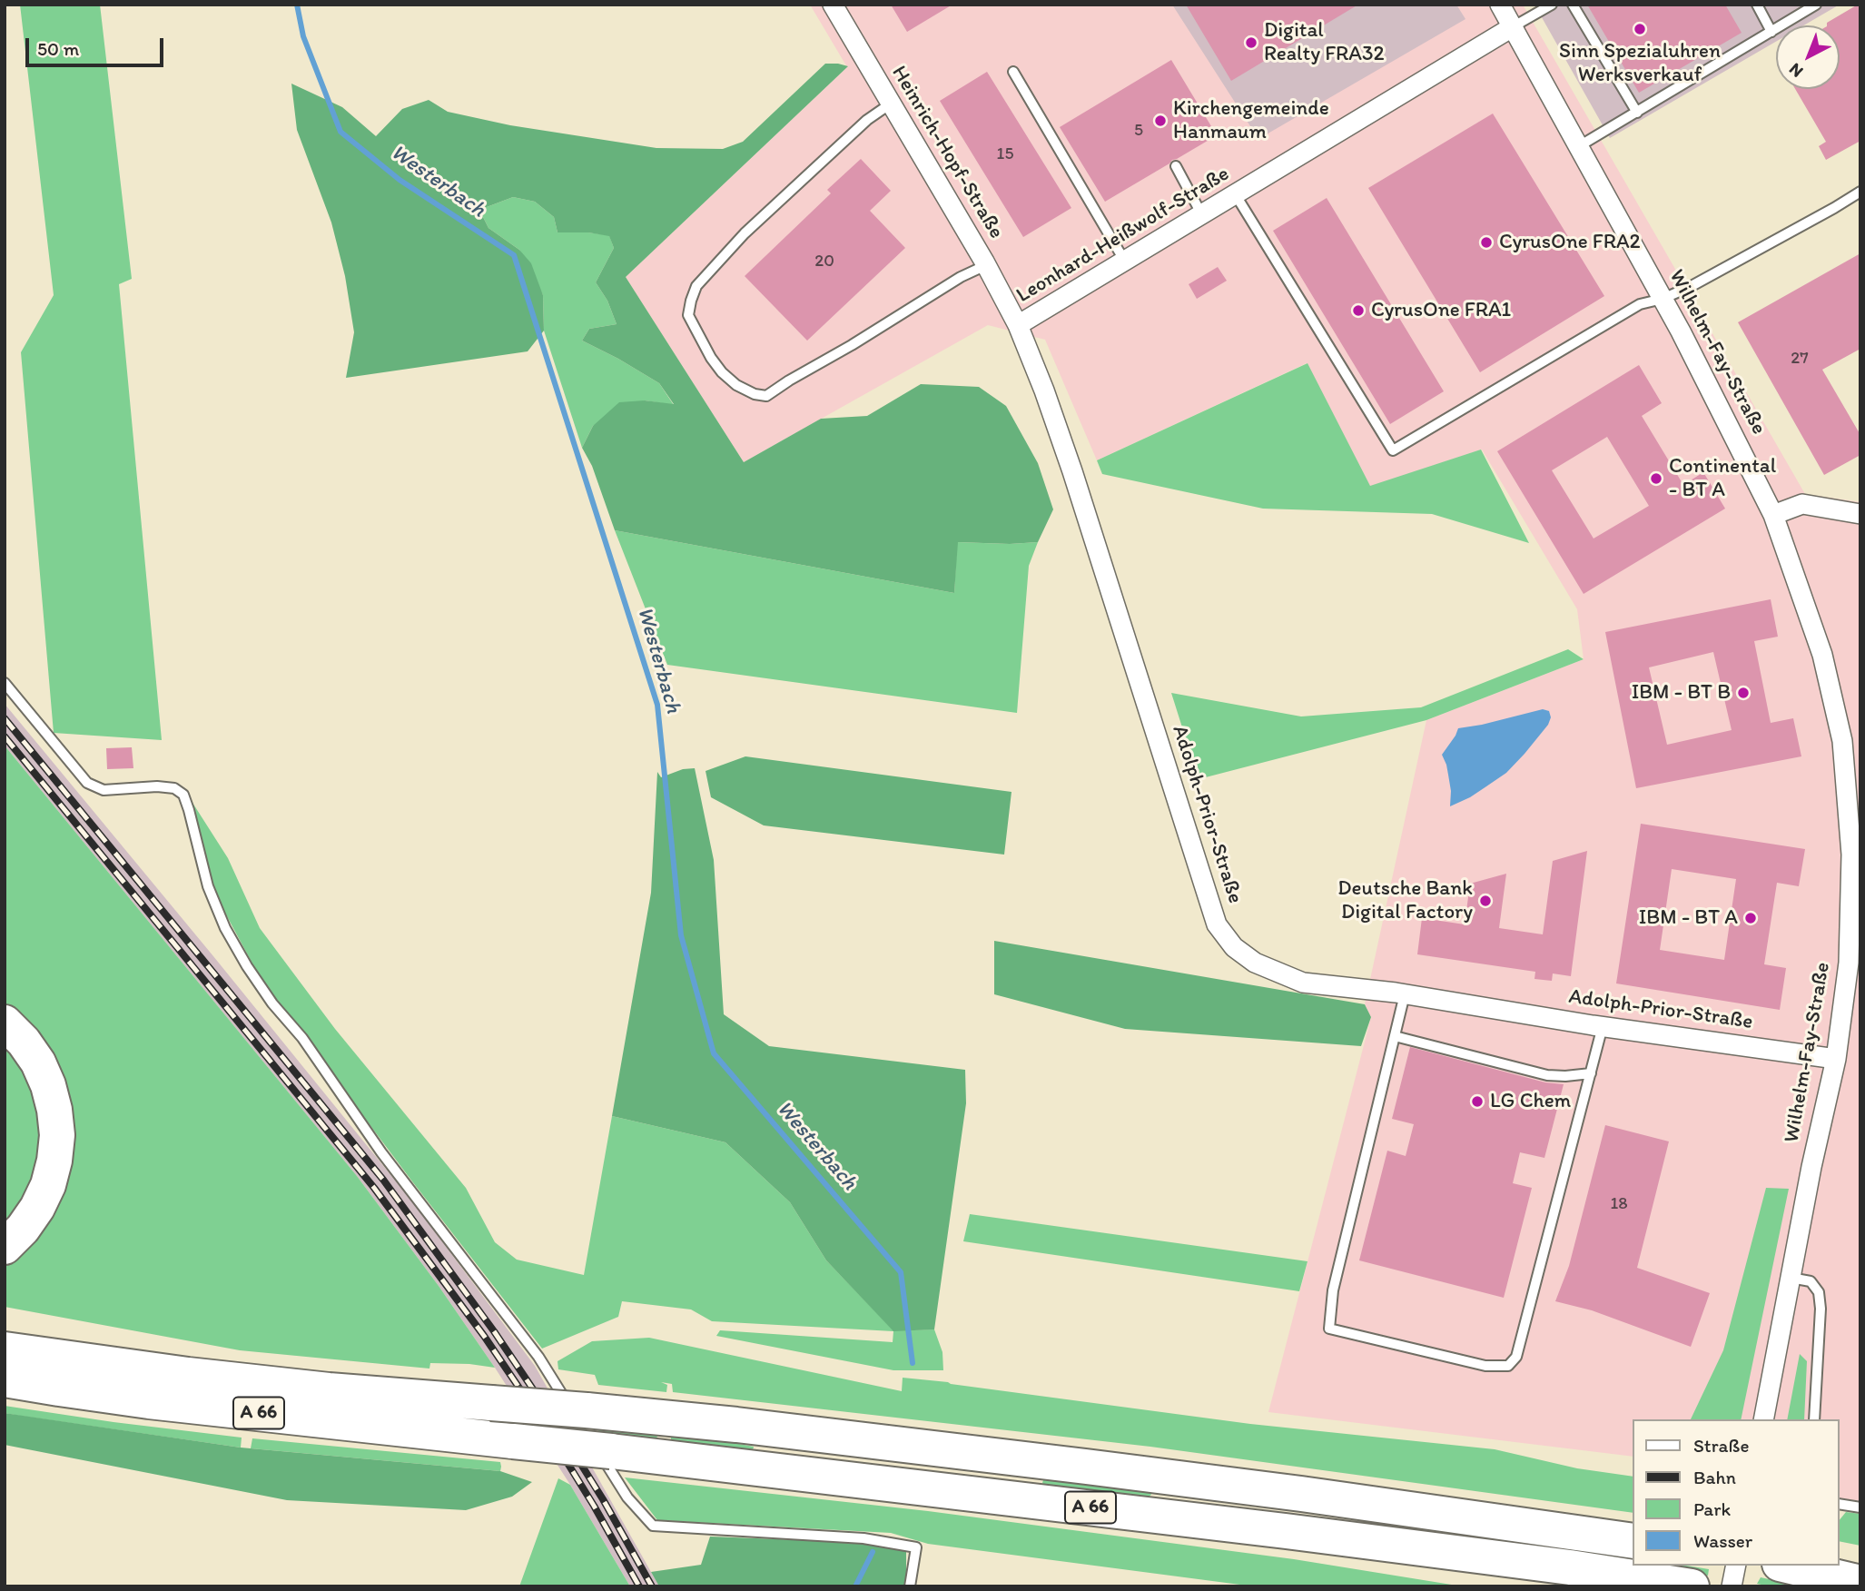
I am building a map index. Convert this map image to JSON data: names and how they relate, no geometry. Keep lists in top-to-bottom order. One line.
{"streets":{"highway":["A 66"],"street":["Heinrich-Hopf-Straße","Leonhard-Heißwolf-Straße","Wilhelm-Fay-Straße","Adolph-Prior-Straße"]},"crossings":[["Heinrich-Hopf-Straße","Leonhard-Heißwolf-Straße"],["Heinrich-Hopf-Straße","Adolph-Prior-Straße"],["Leonhard-Heißwolf-Straße","Wilhelm-Fay-Straße"],["Leonhard-Heißwolf-Straße","Adolph-Prior-Straße"],["Wilhelm-Fay-Straße","Adolph-Prior-Straße"]],"water":["Westerbach"],"places":["Sinn Spezialuhren Werksverkauf","Digital Realty FRA32","Kirchengemeinde Hanmaum","CyrusOne FRA2","CyrusOne FRA1","Continental - BT A","IBM - BT B","Deutsche Bank Digital Factory","IBM - BT A","LG Chem"],"house_numbers":["5","15","20","27","18"],"legend":["Straße","Bahn","Park","Wasser"],"scale_bar":"50 m","north":"bottom left"}
